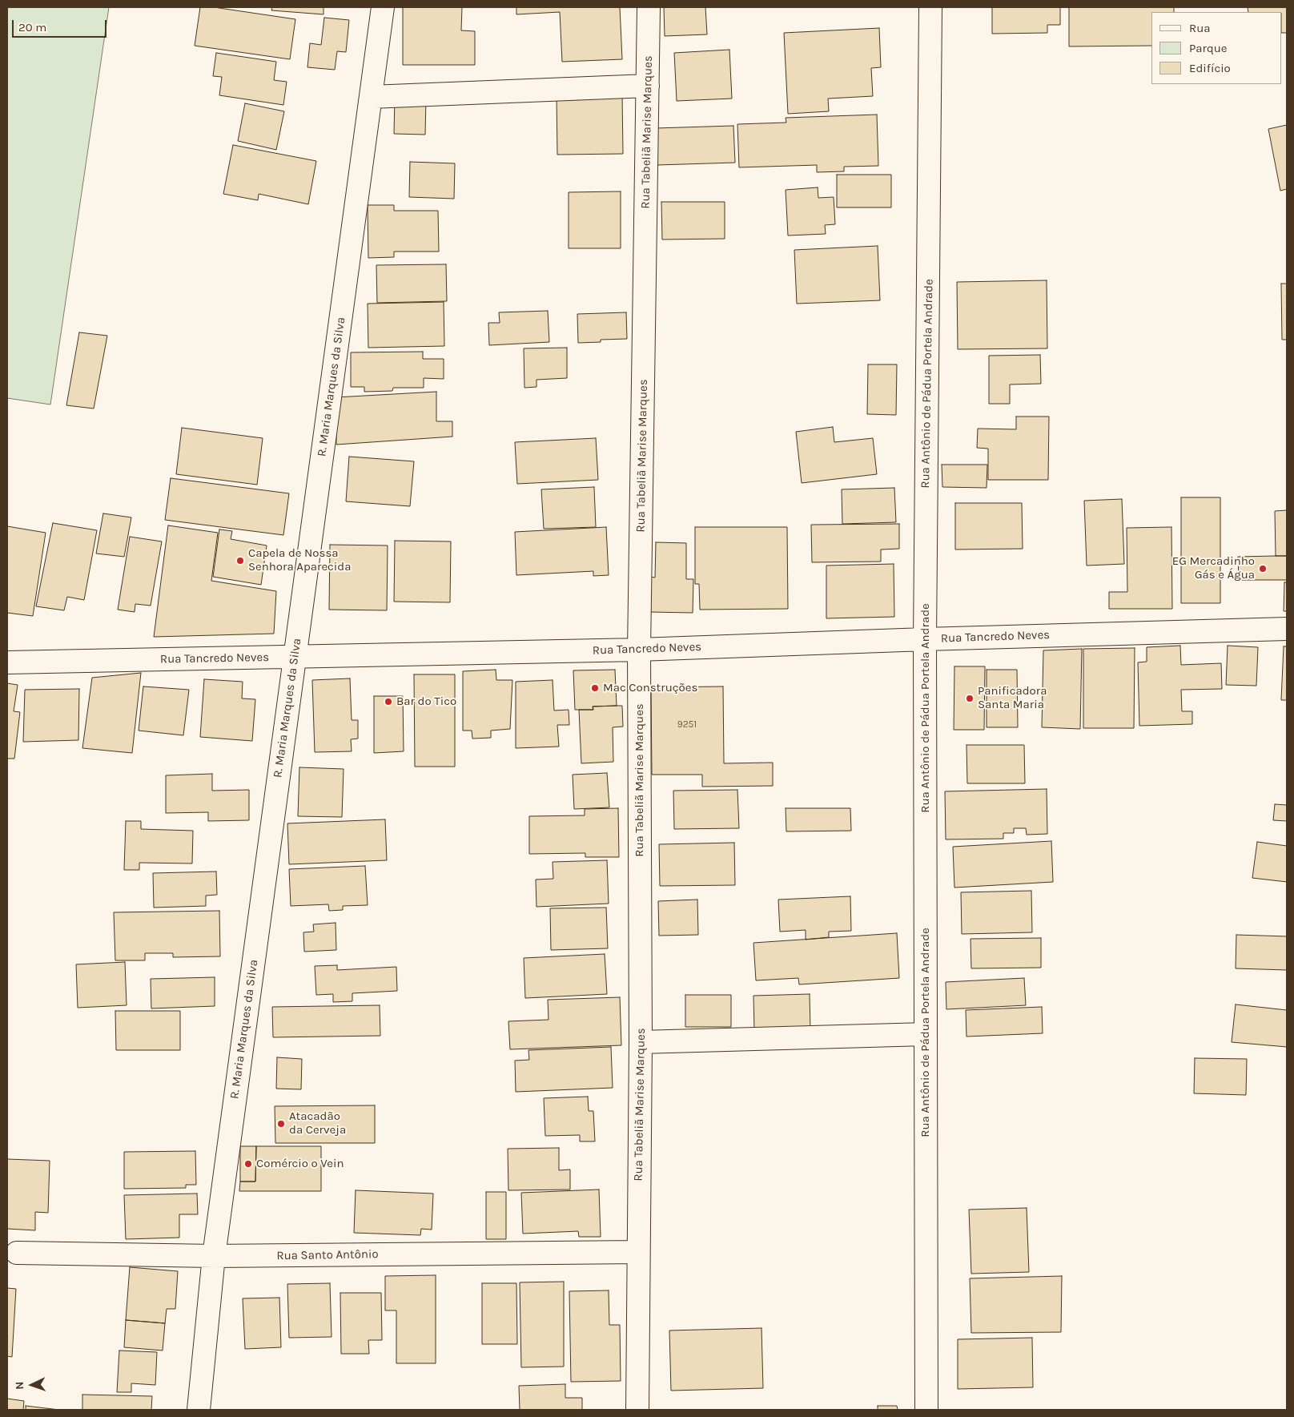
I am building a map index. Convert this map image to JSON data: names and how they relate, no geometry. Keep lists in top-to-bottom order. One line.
{"streets":{"street":["Rua Tabeliã Marise Marques","Rua Antônio de Pádua Portela Andrade","R. Maria Marques da Silva","Rua Tancredo Neves","Rua Santo Antônio"]},"crossings":[["Rua Tabeliã Marise Marques","Rua Tancredo Neves"],["Rua Tabeliã Marise Marques","Rua Santo Antônio"],["Rua Antônio de Pádua Portela Andrade","Rua Tancredo Neves"],["R. Maria Marques da Silva","Rua Tancredo Neves"],["R. Maria Marques da Silva","Rua Santo Antônio"]],"places":["Capela de Nossa Senhora Aparecida","EG Mercadinho Gás e Água","Mac Construções","Panificadora Santa Maria","Bar do Tico","Atacadão da Cerveja","Comércio o Vein"],"house_numbers":["9251"],"legend":["Rua","Parque","Edifício"],"scale_bar":"20 m","north":"left"}
